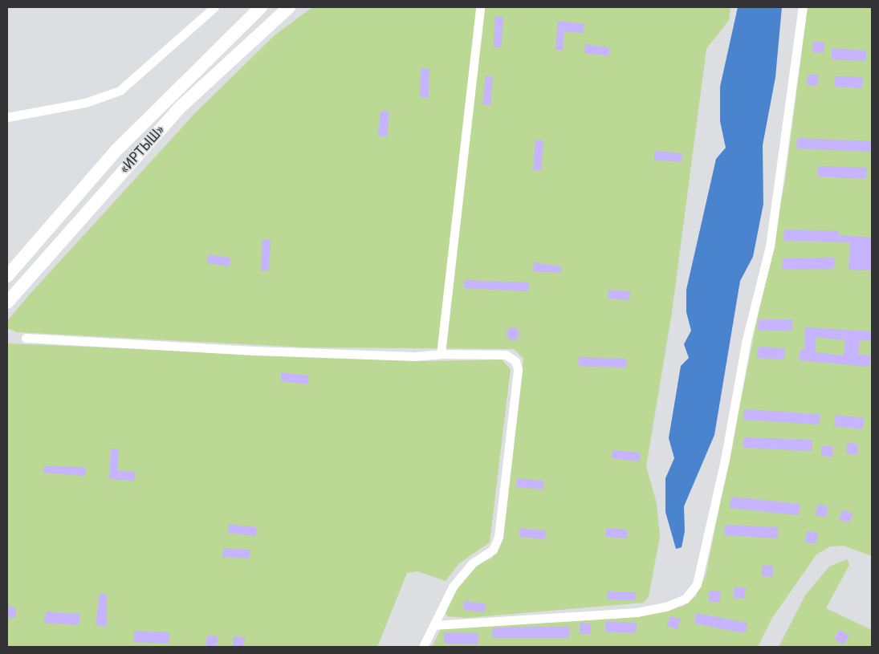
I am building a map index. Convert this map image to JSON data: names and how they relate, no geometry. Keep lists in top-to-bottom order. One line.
{"streets":{"highway":["«ИРТЫШ»"]}}
